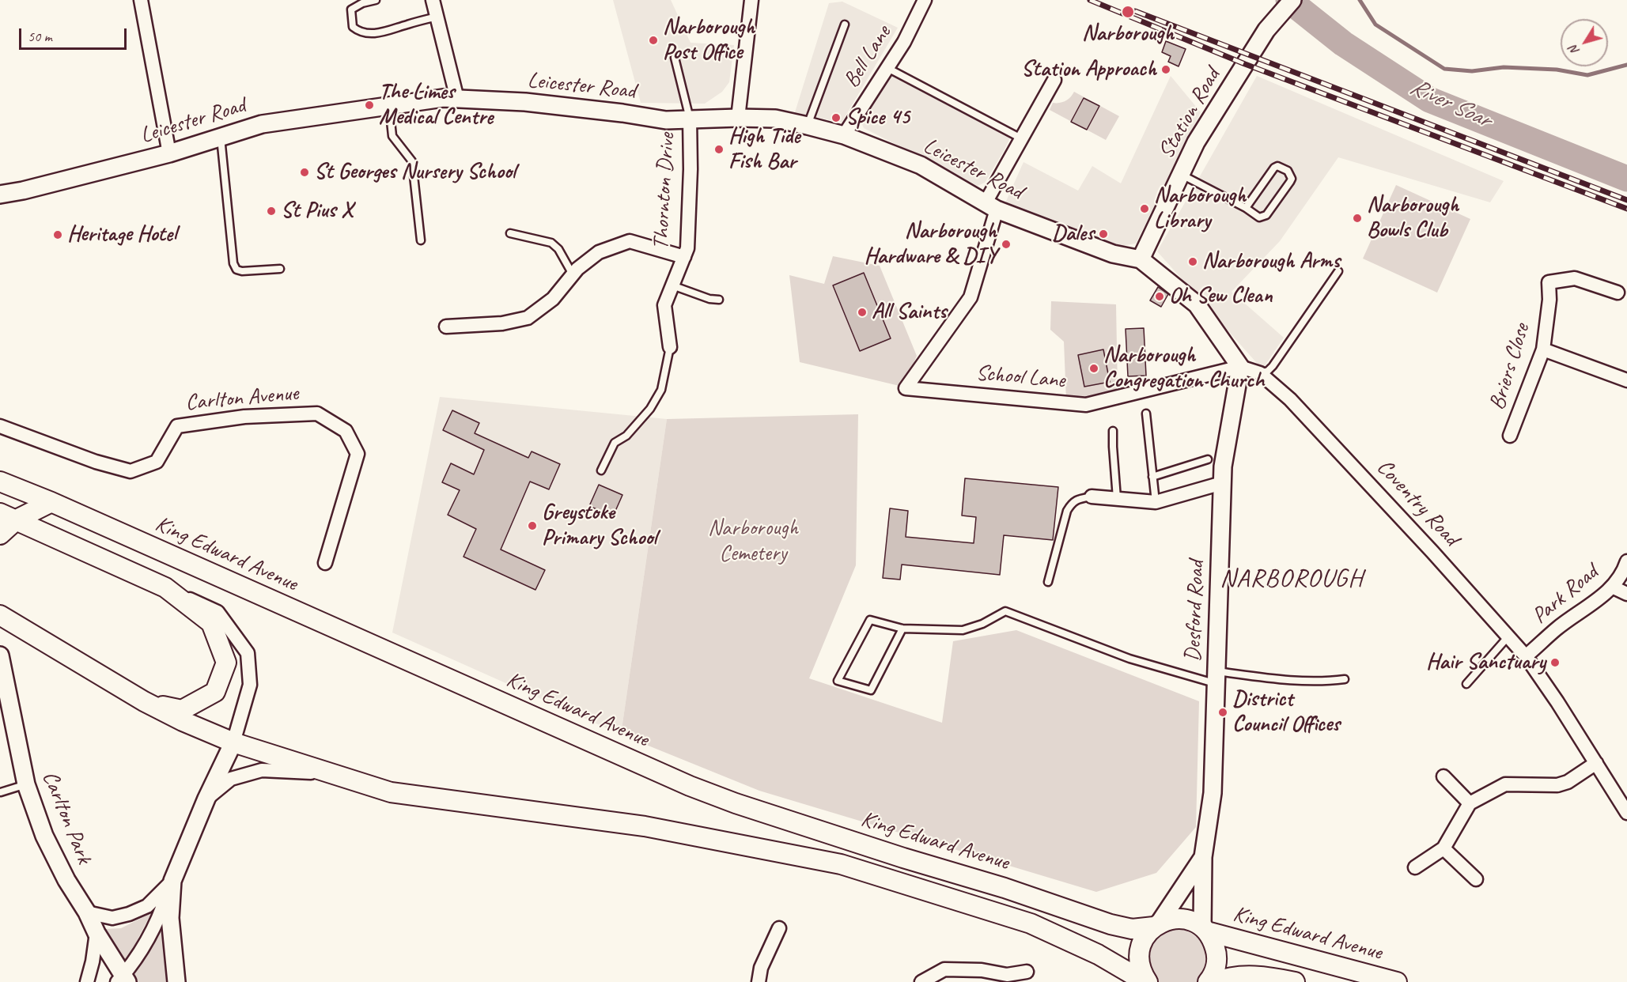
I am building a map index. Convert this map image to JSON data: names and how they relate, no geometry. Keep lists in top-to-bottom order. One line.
{"streets":{"main road":["King Edward Avenue"],"street":["Bell Lane","Leicester Road","Station Road","Thornton Drive","Briers Close","School Lane","Carlton Avenue","Coventry Road","Park Road","Desford Road","Carlton Park"]},"crossings":[["Bell Lane","Leicester Road"],["Leicester Road","Station Road"],["Leicester Road","Thornton Drive"],["Leicester Road","School Lane"],["School Lane","Coventry Road"],["School Lane","Desford Road"],["Coventry Road","Park Road"],["Coventry Road","Desford Road"],["King Edward Avenue","Desford Road"]],"districts":["NARBOROUGH"],"water":["River Soar"],"parks":["Narborough Cemetery"],"places":["Narborough","Narborough Post Office","Station Approach","The Limes Medical Centre","Spice 45","High Tide Fish Bar","St Georges Nursery School","Narborough Library","St Pius X","Narborough Bowls Club","Dales","Heritage Hotel","Narborough Hardware & DIY","Narborough Arms","Oh Sew Clean","All Saints","Narborough Congregation Church","Greystoke Primary School","Hair Sanctuary","District Council Offices"],"scale_bar":"50 m","north":"bottom left"}
